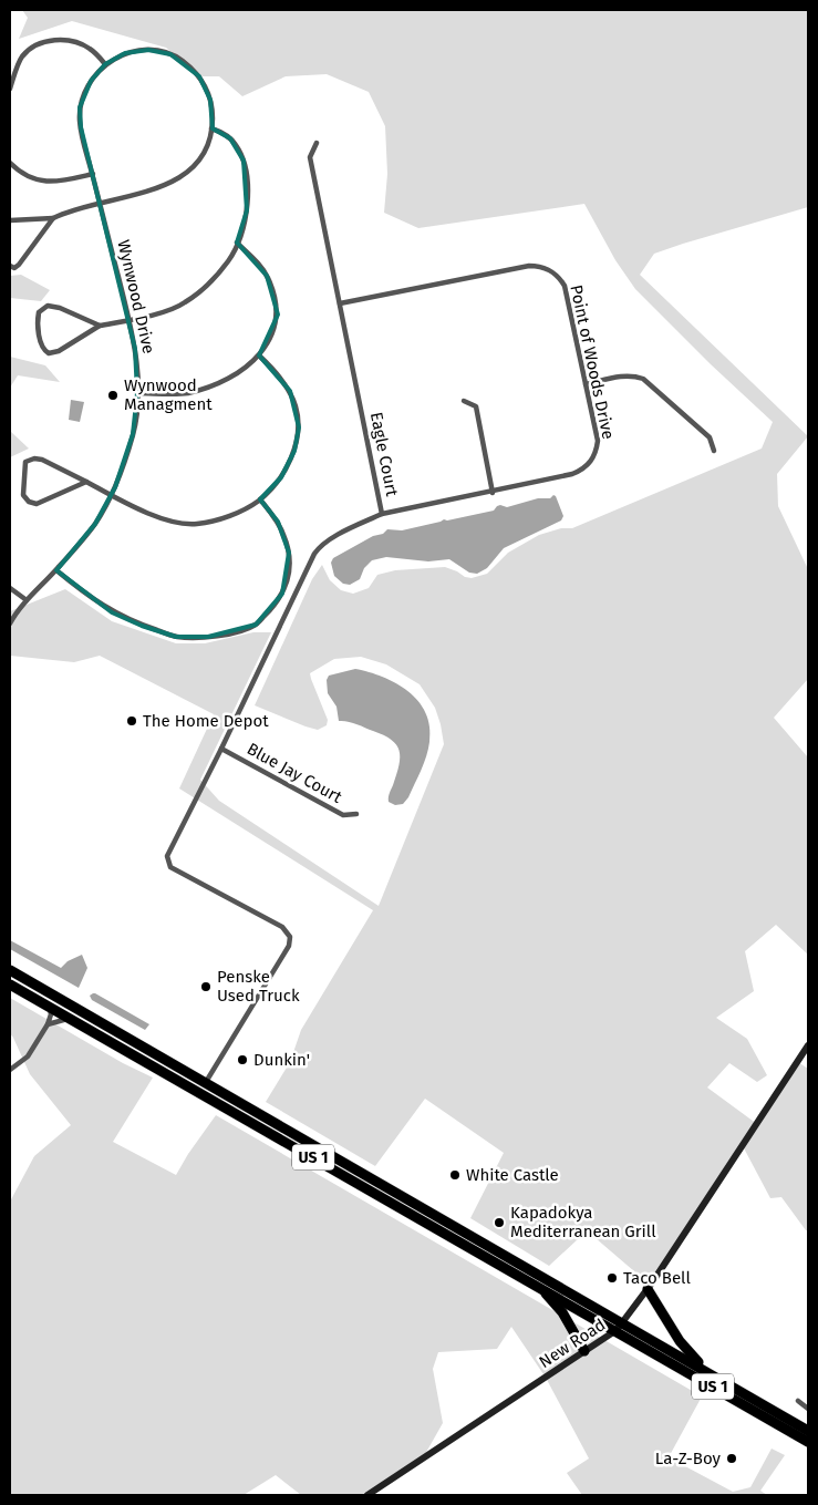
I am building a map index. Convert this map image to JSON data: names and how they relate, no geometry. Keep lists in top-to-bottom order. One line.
{"streets":{"highway":["US 1"],"street":["Wynwood Drive","Point of Woods Drive","Eagle Court","Blue Jay Court","New Road"]},"crossings":[["Point of Woods Drive","Eagle Court"],["Eagle Court","Blue Jay Court"],["Eagle Court","US 1"],["US 1","New Road"]],"places":["Wynwood Managment","The Home Depot","Penske Used Truck","Dunkin'","White Castle","Kapadokya Mediterranean Grill","Taco Bell","La-Z-Boy"]}
